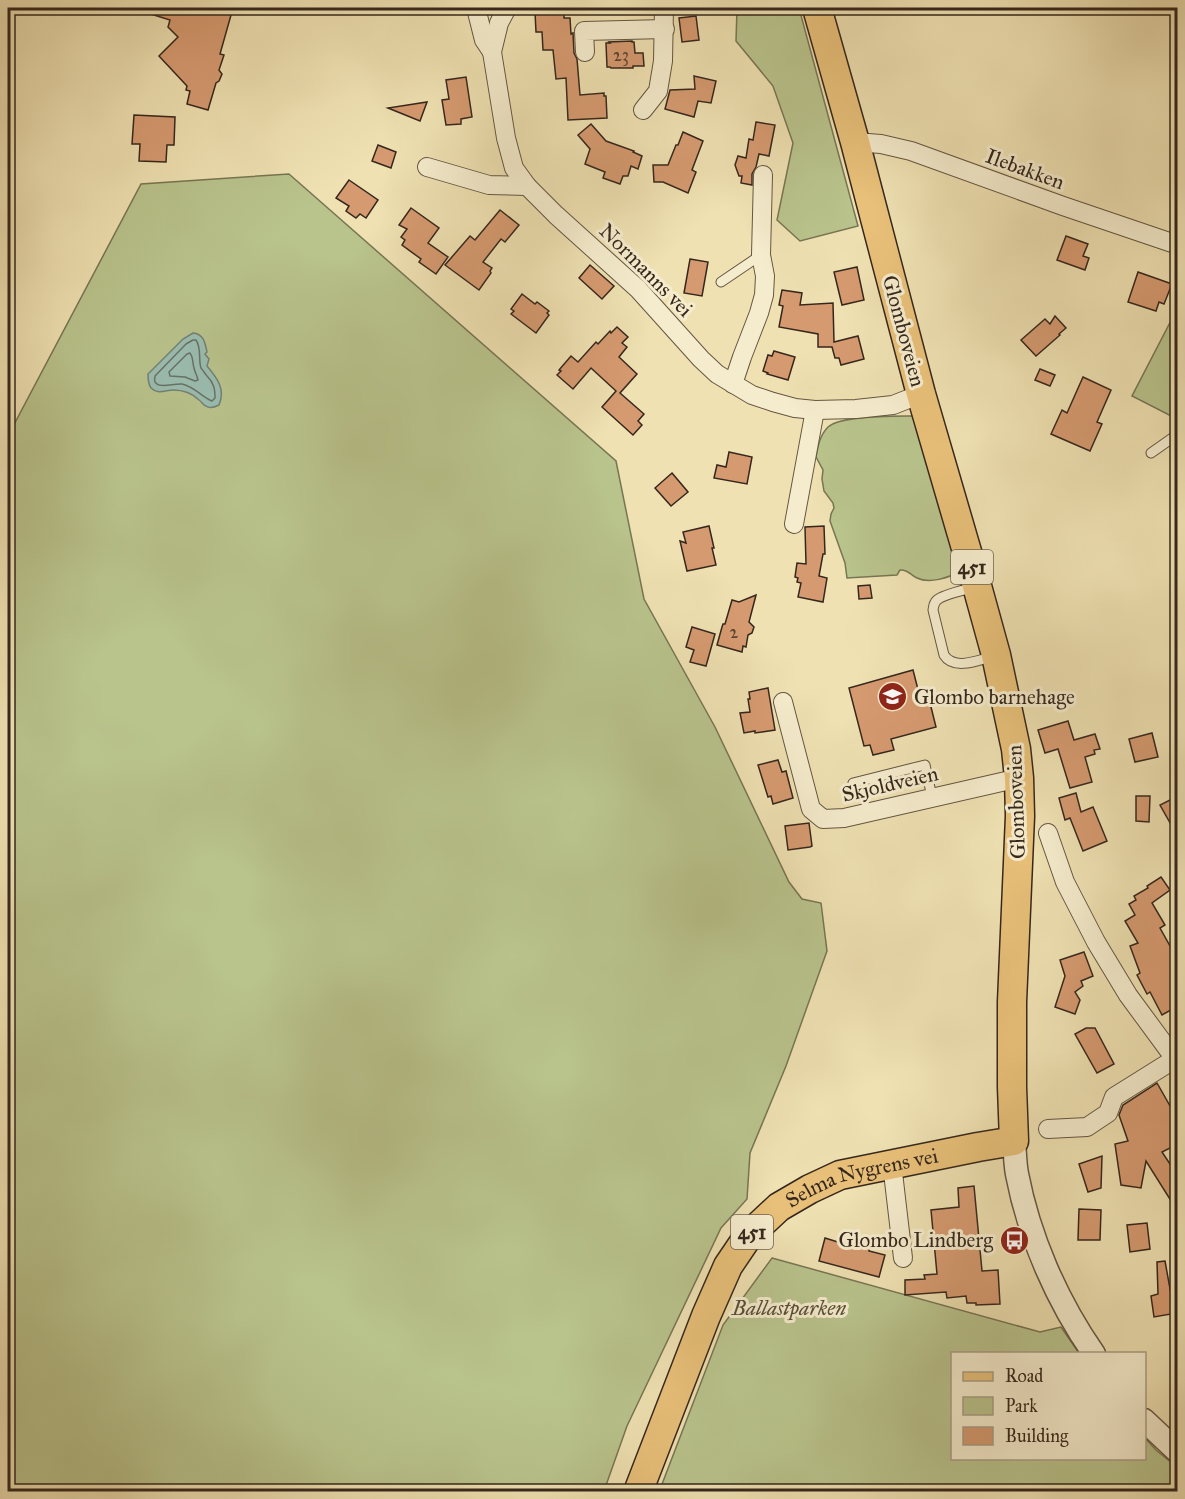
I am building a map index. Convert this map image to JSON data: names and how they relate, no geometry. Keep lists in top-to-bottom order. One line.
{"streets":{"main road":["Glomboveien","451","Selma Nygrens vei"],"street":["Ilebakken","Normanns vei","Skjoldveien"]},"crossings":[["Ilebakken","Glomboveien"],["Normanns vei","Glomboveien"],["Glomboveien","Skjoldveien"],["Glomboveien","Selma Nygrens vei"]],"parks":["Ballastparken"],"places":{"school or university":["Glombo barnehage"],"bus stop":["Glombo Lindberg"]},"house_numbers":["23","2"],"legend":["Road","Park","Building"]}
